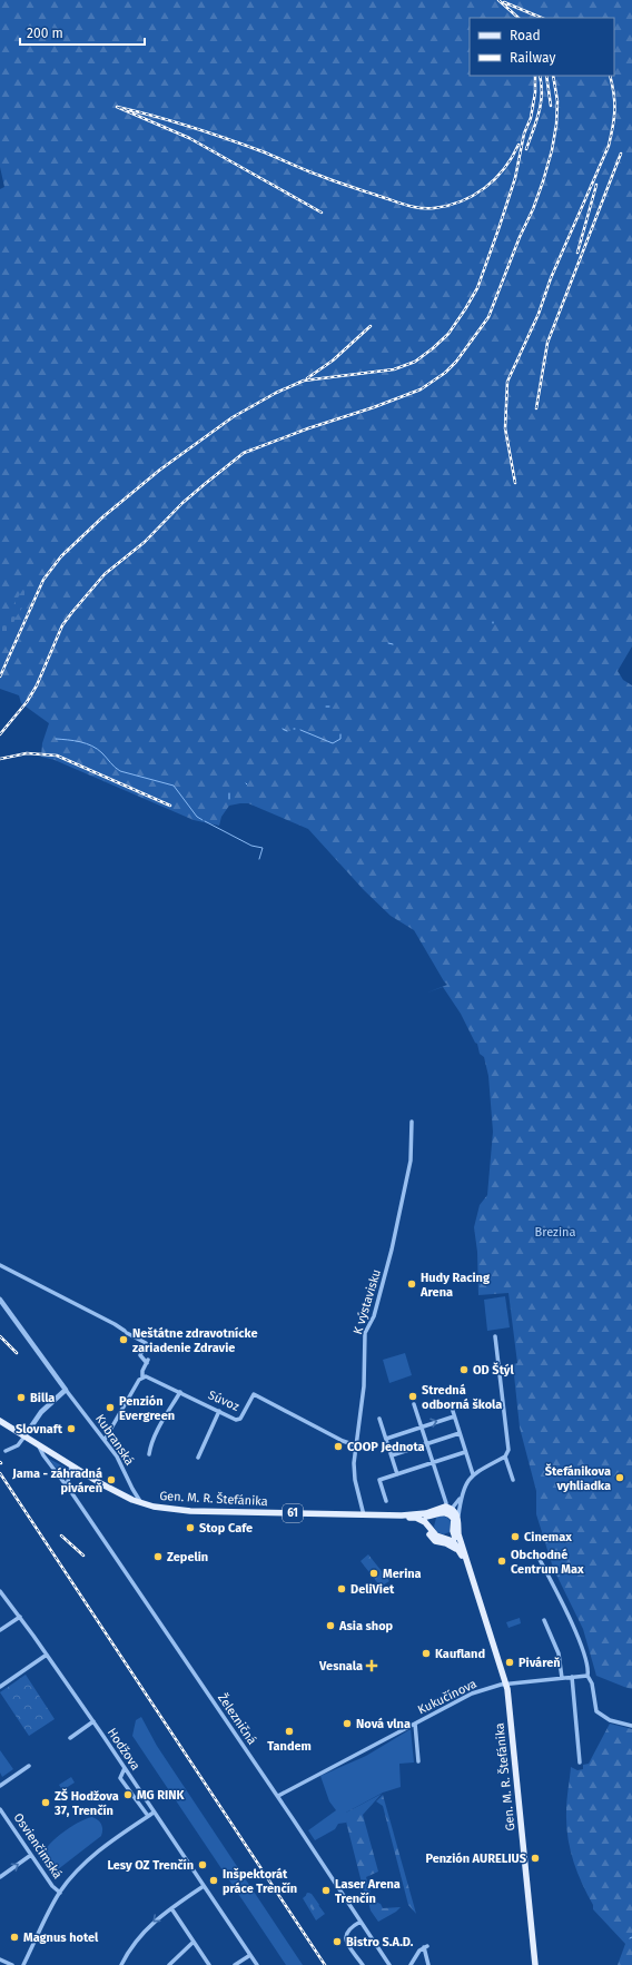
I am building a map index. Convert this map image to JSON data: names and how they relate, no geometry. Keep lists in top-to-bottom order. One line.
{"streets":{"main road":["Gen. M. R. Štefánika","61"],"street":["K výstavisku","Súvoz","Kubranská","Kukučínova","Železničná","Hodžova","Osvienčimská"]},"crossings":[["K výstavisku","Súvoz"],["K výstavisku","Gen. M. R. Štefánika"],["K výstavisku","61"],["Kubranská","Gen. M. R. Štefánika"],["Gen. M. R. Štefánika","61"],["Gen. M. R. Štefánika","Kukučínova"],["61","Železničná"],["Kukučínova","Železničná"]],"parks":["Brezina"],"places":{"other":["Hudy Racing Arena","Neštátne zdravotnícke zariadenie Zdravie","OD Štýl","Stredná odborná škola","Billa","Penzión Evergreen","Slovnaft","COOP Jednota","Štefánikova vyhliadka","Jama - záhradná piváreň","Stop Cafe","Cinemax","Zepelin","Obchodné Centrum Max","Merina","DeliViet","Asia shop","Kaufland","Piváreň","Nová vlna","Tandem","MG RINK","ZŠ Hodžova 37, Trenčín","Penzión AURELIUS","Lesy OZ Trenčín","Inšpektorát práce Trenčín","Laser Arena Trenčín","Magnus hotel","Bistro S.A.D."],"health":["Vesnala"]},"legend":["Road","Railway"],"scale_bar":"200 m"}
